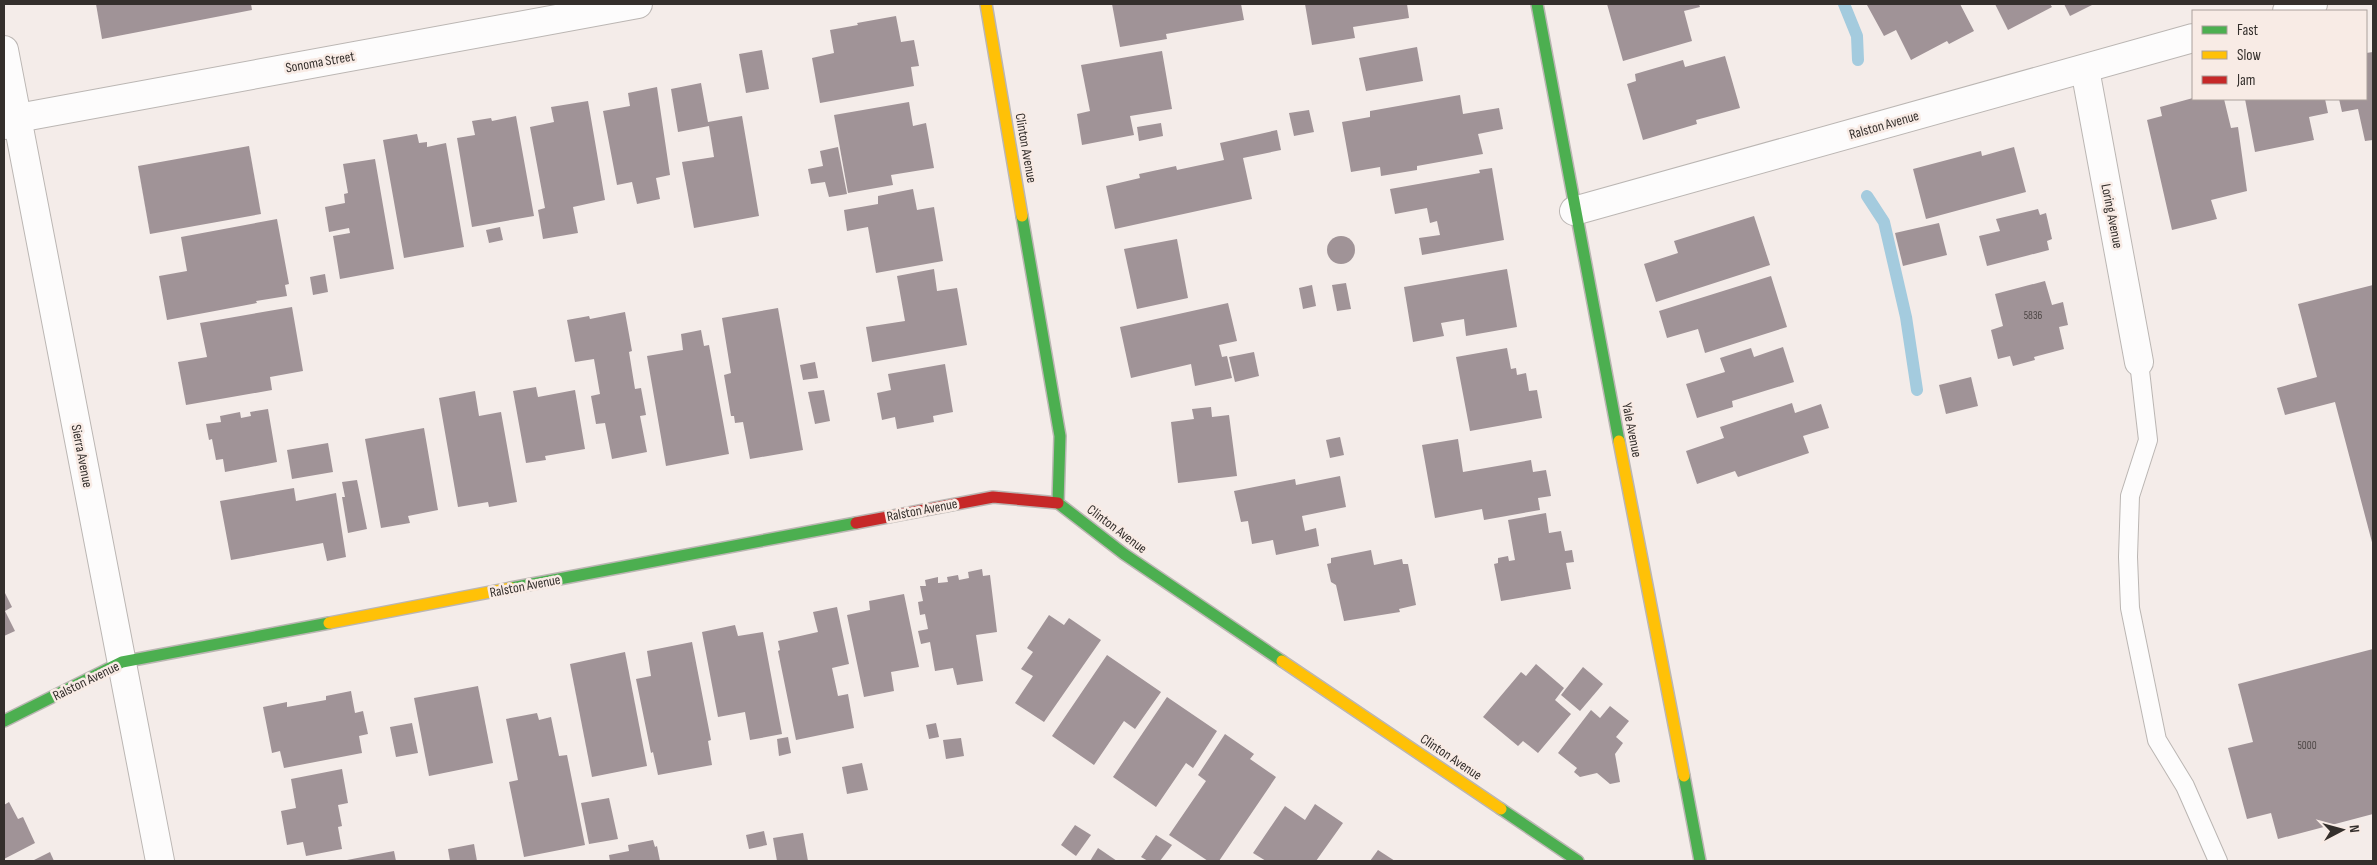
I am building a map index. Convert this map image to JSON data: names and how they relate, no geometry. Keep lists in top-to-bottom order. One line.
{"streets":{"street":["Sonoma Street","Ralston Avenue","Clinton Avenue","Loring Avenue","Yale Avenue","Sierra Avenue"]},"crossings":[["Sonoma Street","Sierra Avenue"],["Ralston Avenue","Clinton Avenue"],["Ralston Avenue","Loring Avenue"],["Ralston Avenue","Yale Avenue"],["Ralston Avenue","Sierra Avenue"]],"house_numbers":["5836","5000"],"legend":["Fast","Slow","Jam"],"north":"right"}
